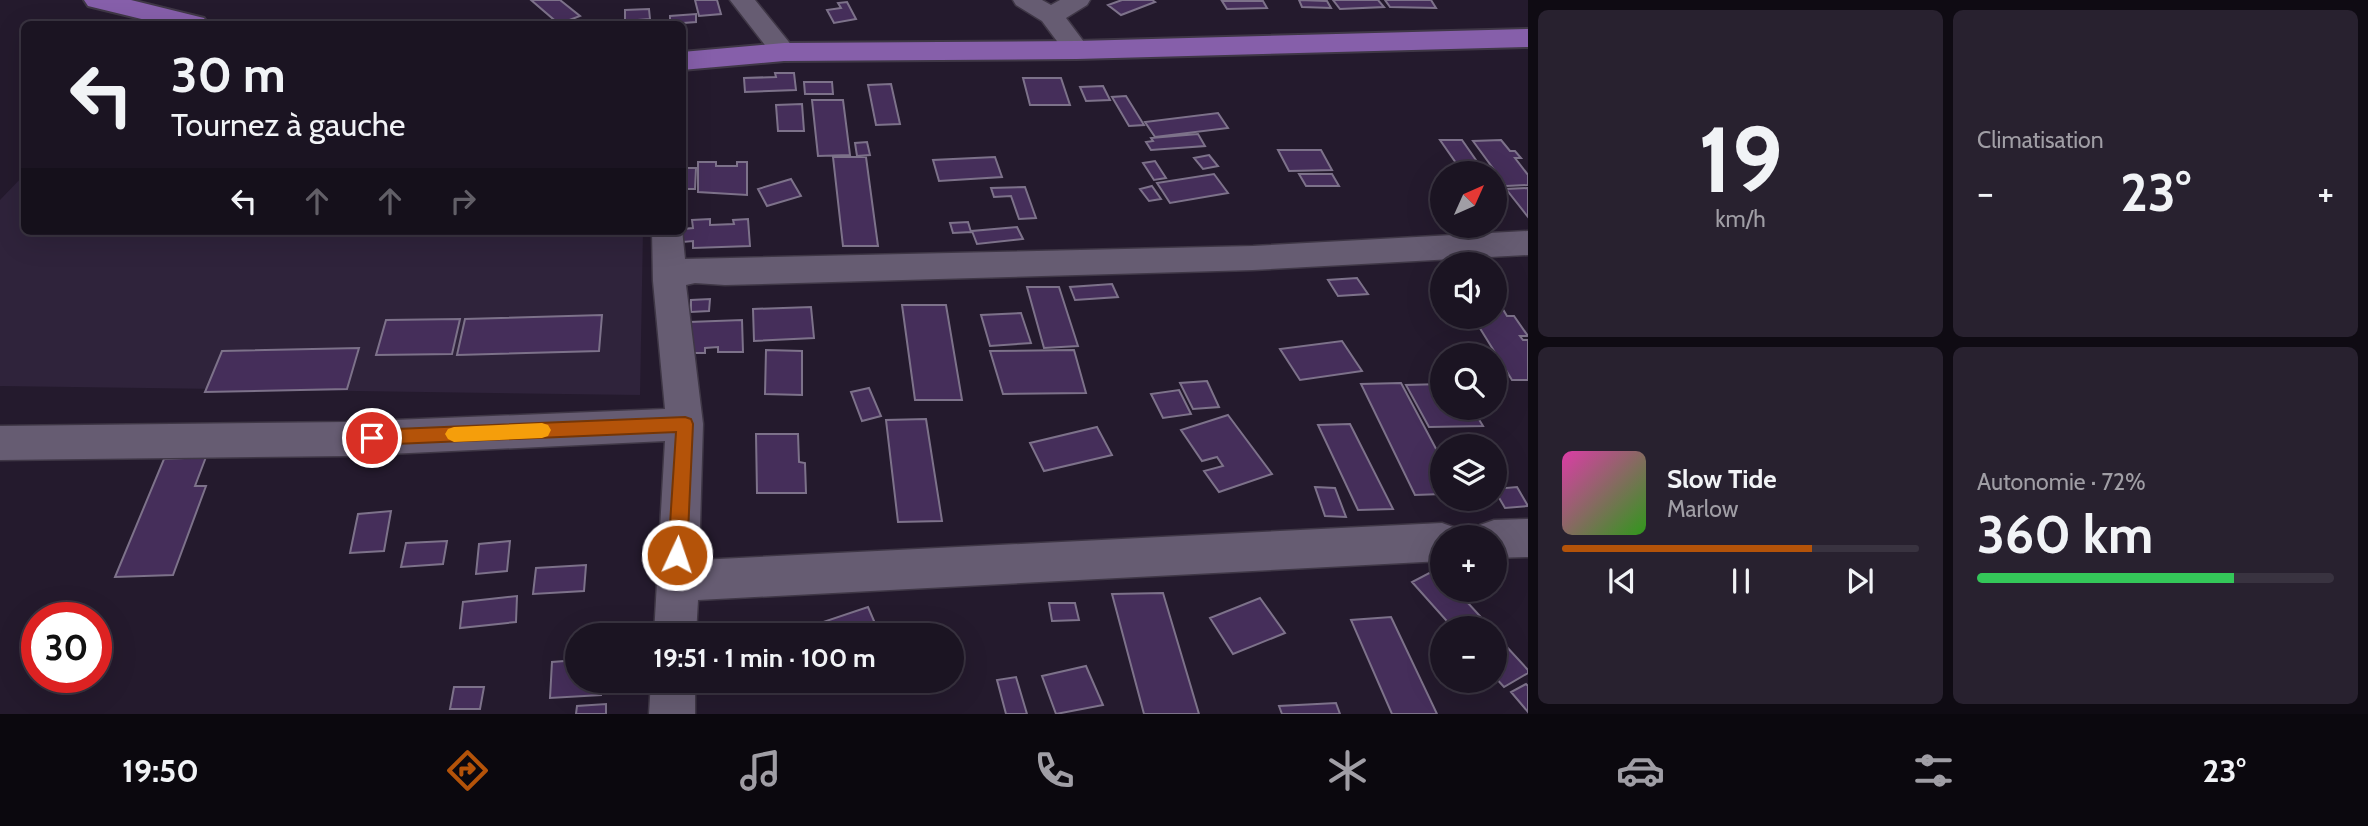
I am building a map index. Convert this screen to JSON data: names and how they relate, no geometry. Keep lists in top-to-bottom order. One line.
{"north":"top right","page":{"tile":[["19","km/h"],"Climatisation",["Autonomie · 72%","360 km"]],"turn":["30 m","Tournez à gauche"],"map_buttons":["+","−"],"heat":["−","23°","+"],"song":["Slow Tide","Marlow"],"limit":"30","trip":"19:51 · 1 min · 100 m","tabs":["19:50","23°"]}}
